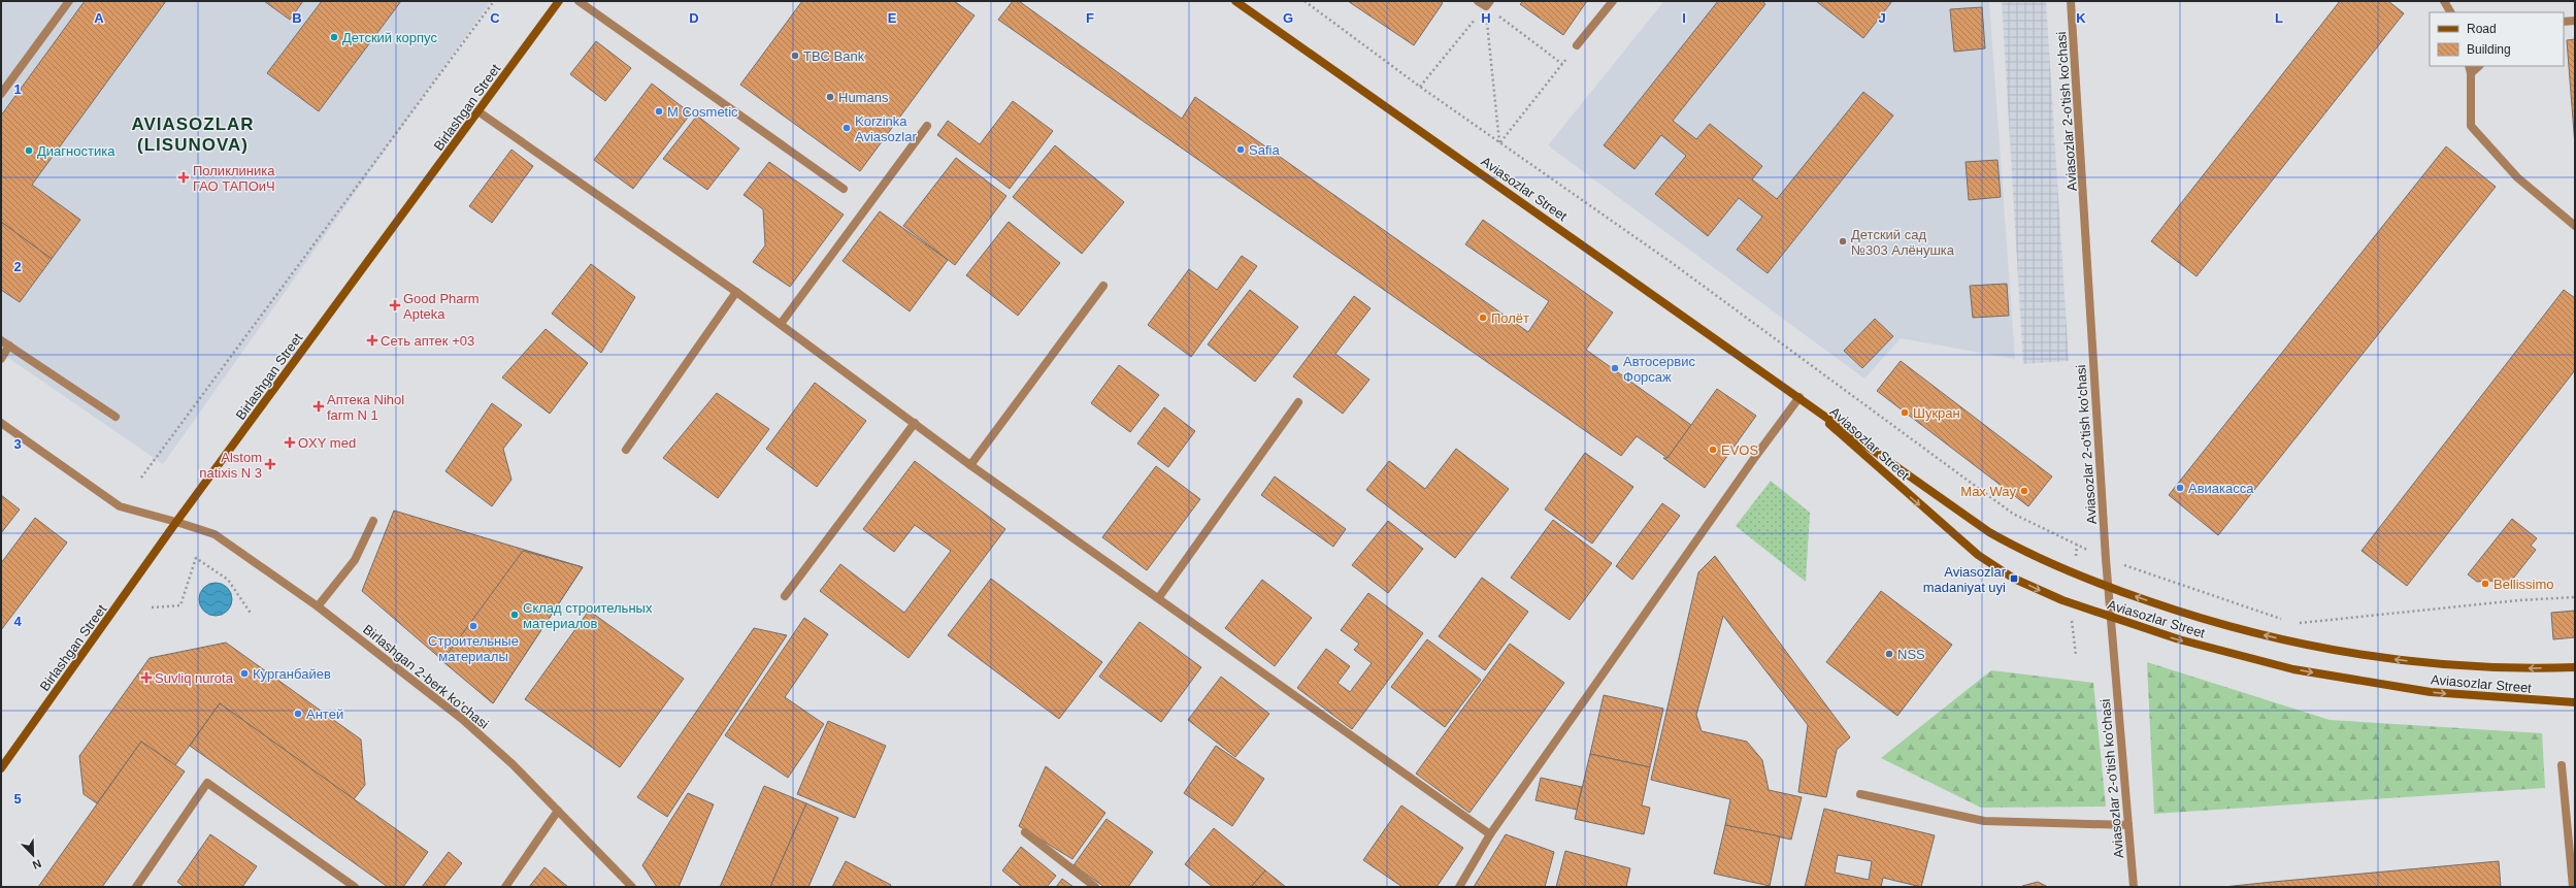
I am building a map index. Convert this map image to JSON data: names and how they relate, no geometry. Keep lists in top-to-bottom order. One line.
{"streets":{"main road":["Birlashgan Street","Aviasozlar Street"],"street":["Aviasozlar 2-o'tish ko'chasi","Birlashgan 2-berk ko'chasi"]},"crossings":[["Birlashgan Street","Birlashgan 2-berk ko'chasi"],["Aviasozlar 2-o'tish ko'chasi","Aviasozlar Street"]],"districts":["AVIASOZLAR (LISUNOVA)"],"places":{"other":["Детский корпус","TBC Bank","Humans","M Cosmetic","Korzinka Aviasozlar","Safia","Диагностика","Детский сад №303 Алёнушка","Полёт","Автосервис Форсаж","Шукран","EVOS","Авиакасса","Max Way","Bellissimo","Склад строительных материалов","Строительные материалы","NSS","Курганбайев","Антей"],"health":["Поликлиника ГАО ТАПОиЧ","Good Pharm Apteka","Сеть аптек +03","Аптека Nihol farm N 1","OXY med","Alstom natixis N 3","Suvliq nurota"],"transit":["Aviasozlar madaniyat uyi"]},"legend":["Road","Building"],"north":"bottom right","grid":{"columns":["A","B","C","D","E","F","G","H","I","J","K","L"],"rows":["1","2","3","4","5"]}}
